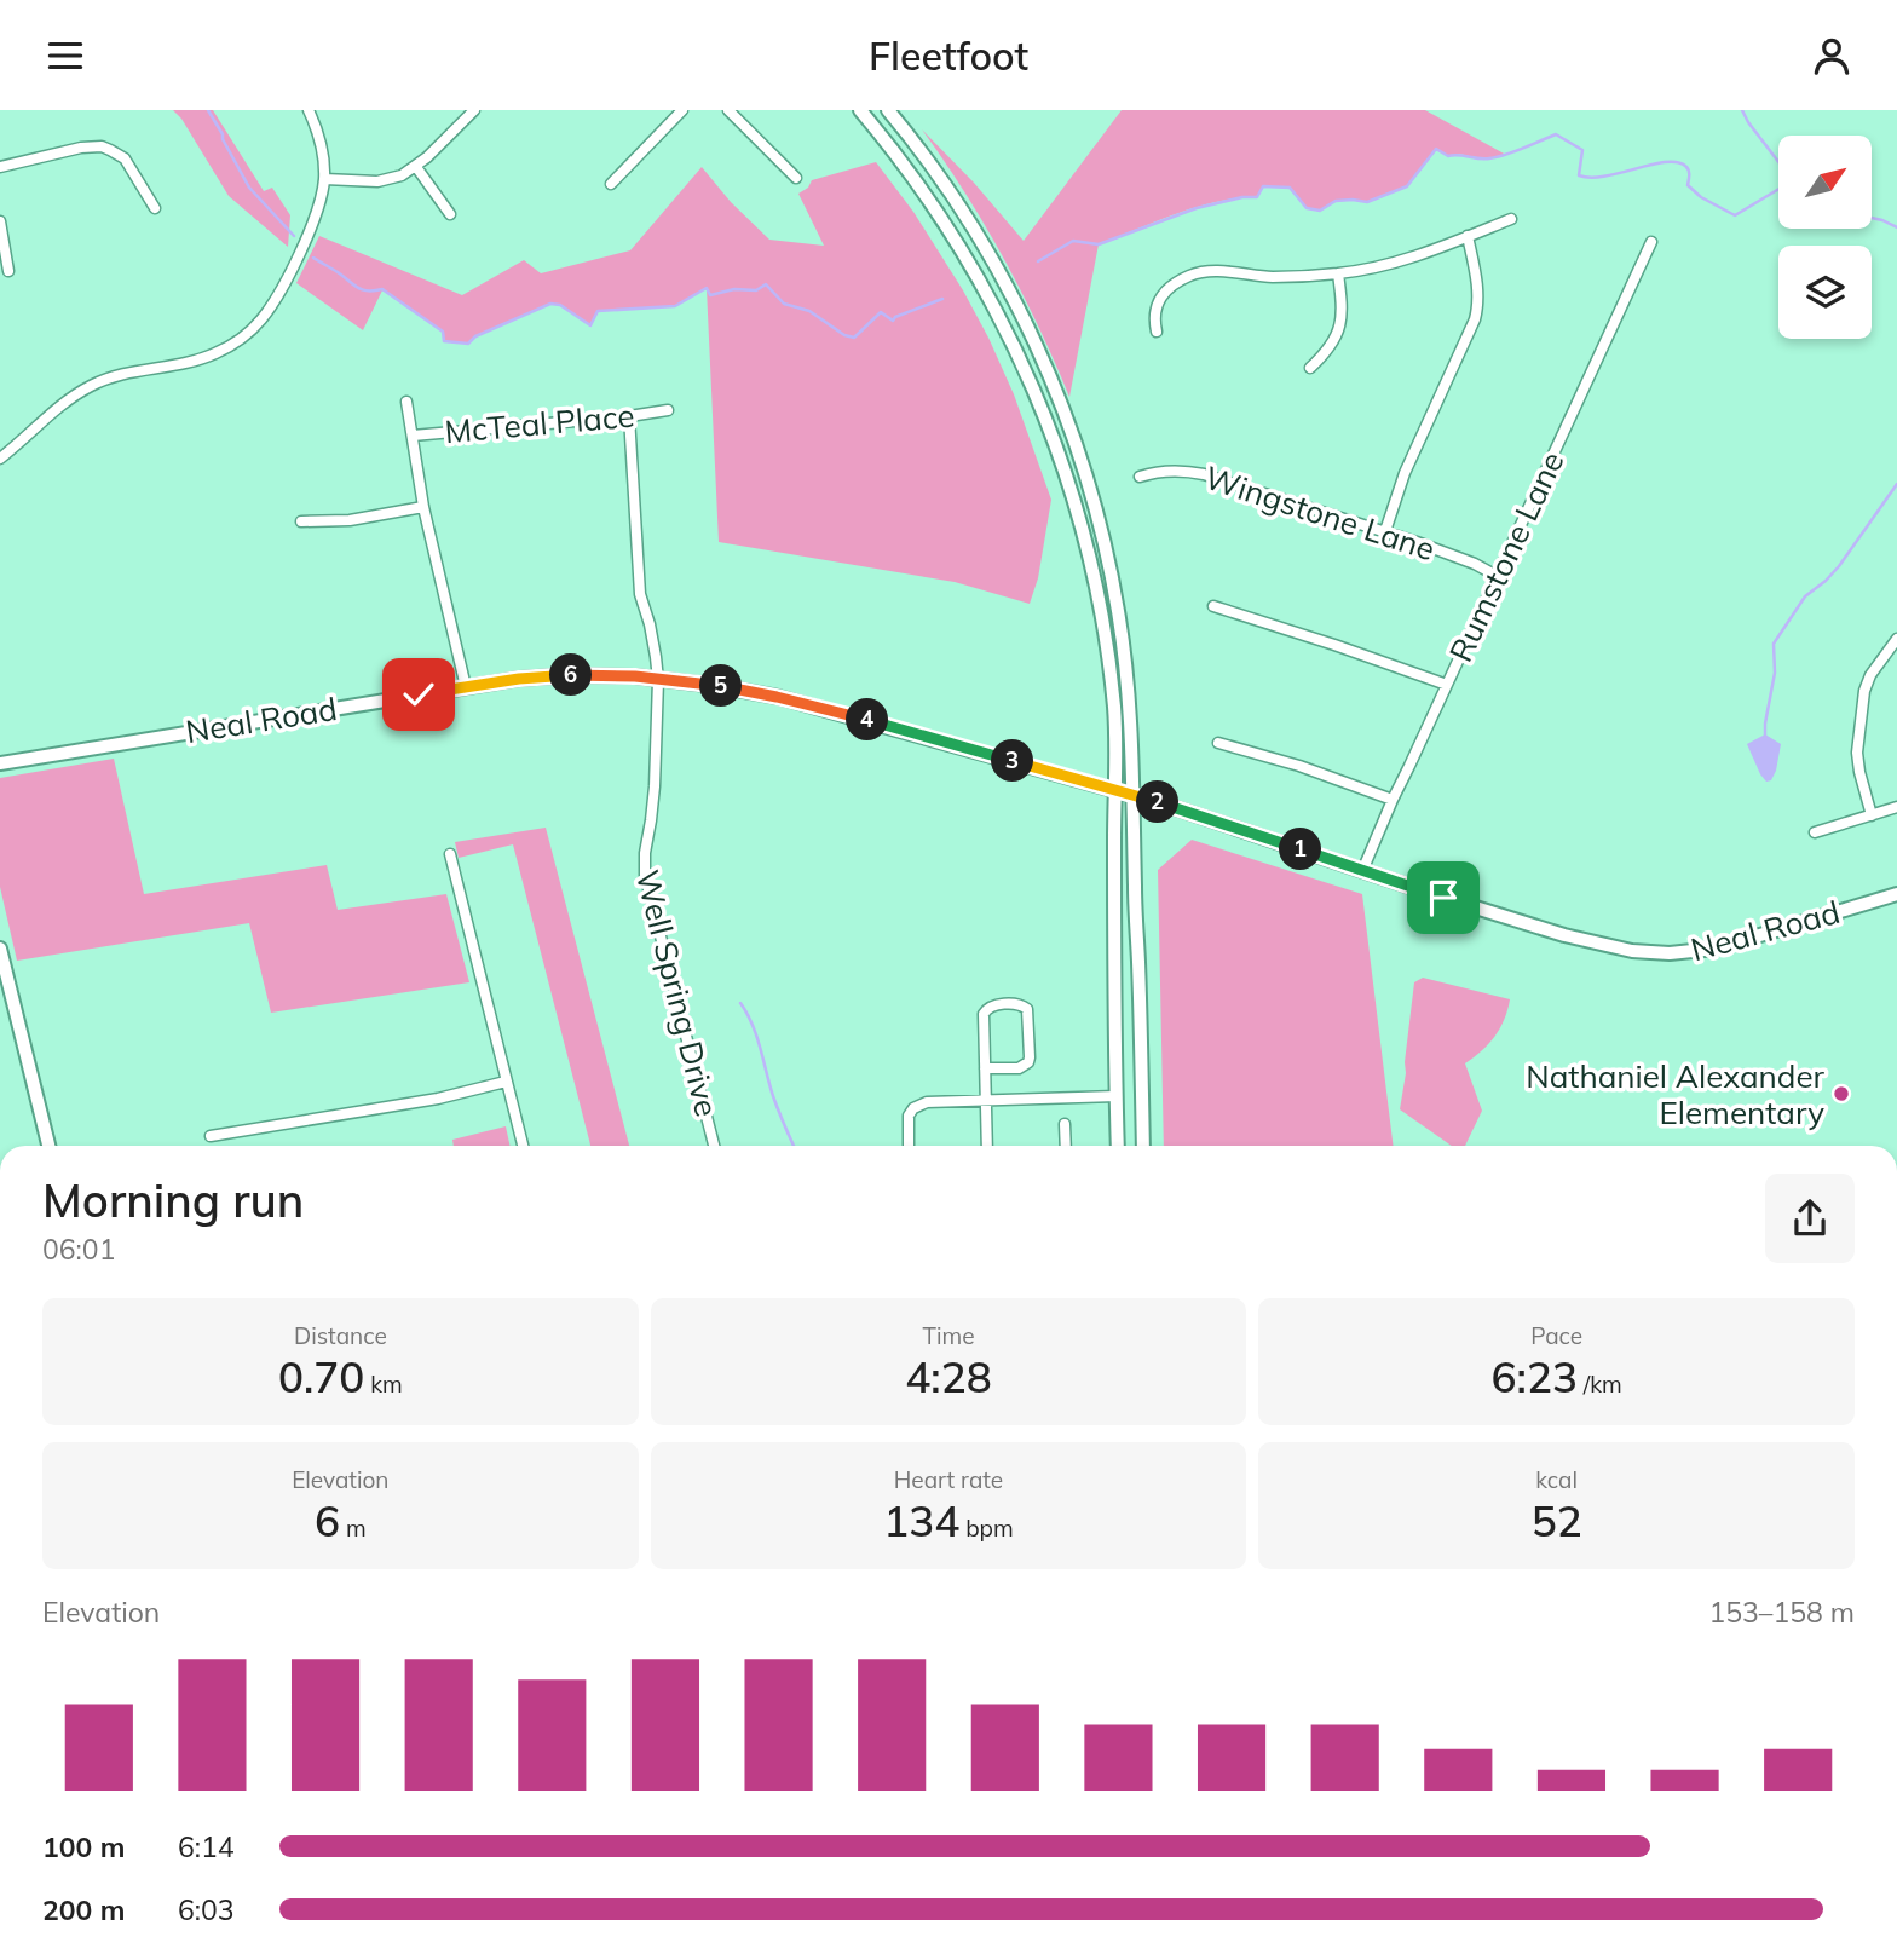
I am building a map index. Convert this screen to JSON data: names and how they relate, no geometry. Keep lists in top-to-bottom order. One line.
{"streets":{"main road":["Neal Road"],"street":["McTeal Place","Wingstone Lane","Rumstone Lane","Well Spring Drive"]},"crossings":[["McTeal Place","Well Spring Drive"],["Wingstone Lane","Rumstone Lane"],["Rumstone Lane","Neal Road"],["Neal Road","Well Spring Drive"]],"places":["Nathaniel Alexander Elementary"],"north":"top right","page":{"header":"Fleetfoot","pins":["6","5","4","3","2","1"],"heading":["Morning run","06:01"],"stats":[["Distance","0.70 km"],["Time","4:28"],["Pace","6:23 /km"],["Elevation","6 m"],["Heart rate","134 bpm"],["kcal","52"]],"chart":["Elevation","153–158 m"],"list":[{"name":"100 m","note":"6:14"},{"name":"200 m","note":"6:03"}]}}
